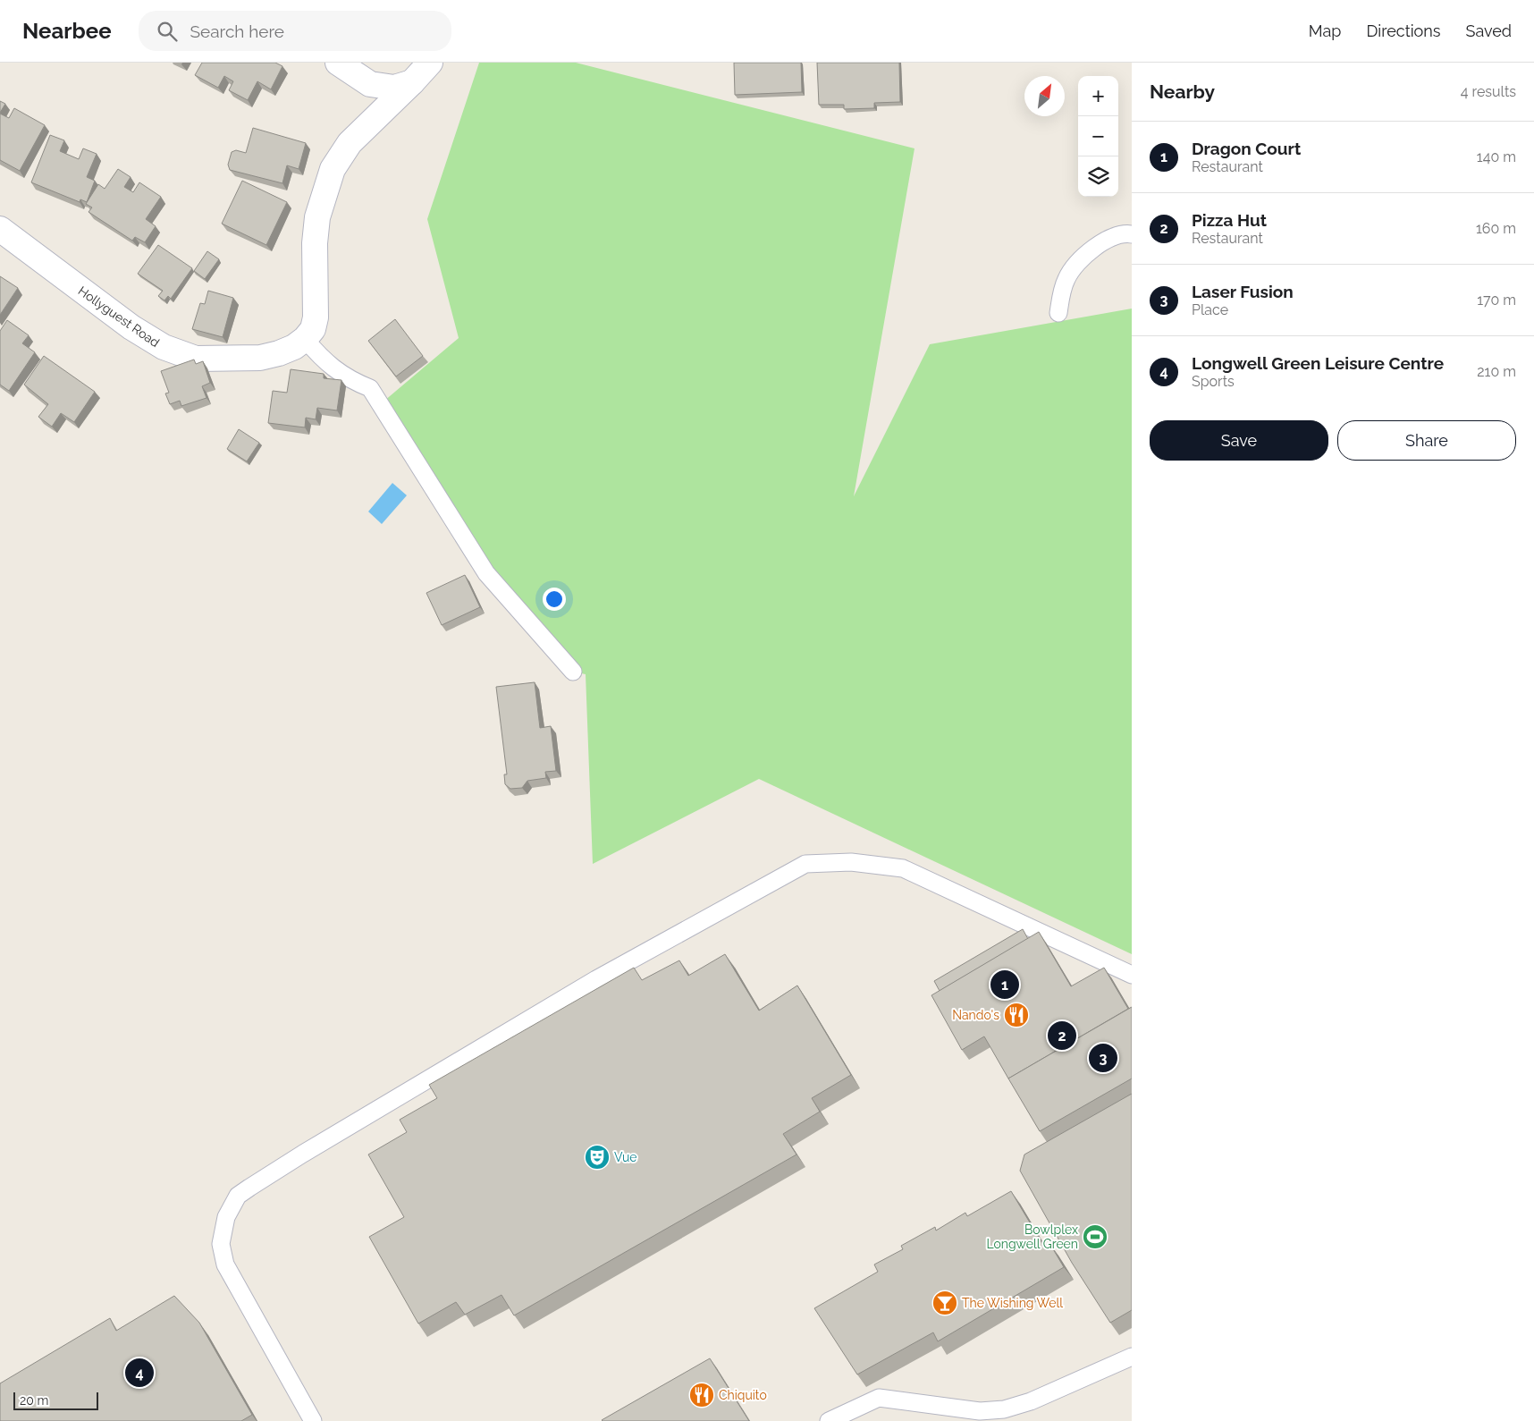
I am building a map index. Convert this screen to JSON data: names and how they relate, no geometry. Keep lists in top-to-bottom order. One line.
{"streets":{"street":["Hollyguest Road"]},"places":{"restaurant":["Nando's","Chiquito"],"theatre":["Vue"],"sports":["Bowlplex Longwell Green"],"bar":["The Wishing Well"]},"scale_bar":"20 m","north":"top right","page":{"header":"Nearbee","search":"Search here","nav":["Map","Directions","Saved"],"heading":["Nearby","4 results"],"map_buttons":["+","−"],"list":[{"mark":"1","name":"Dragon Court","note":"Restaurant","value":"140 m"},{"mark":"2","name":"Pizza Hut","note":"Restaurant","value":"160 m"},{"mark":"3","name":"Laser Fusion","note":"Place","value":"170 m"},{"mark":"4","name":"Longwell Green Leisure Centre","note":"Sports","value":"210 m"}],"buttons":["Save","Share"],"pins":["1","2","3","4"],"scale":"20 m"}}
